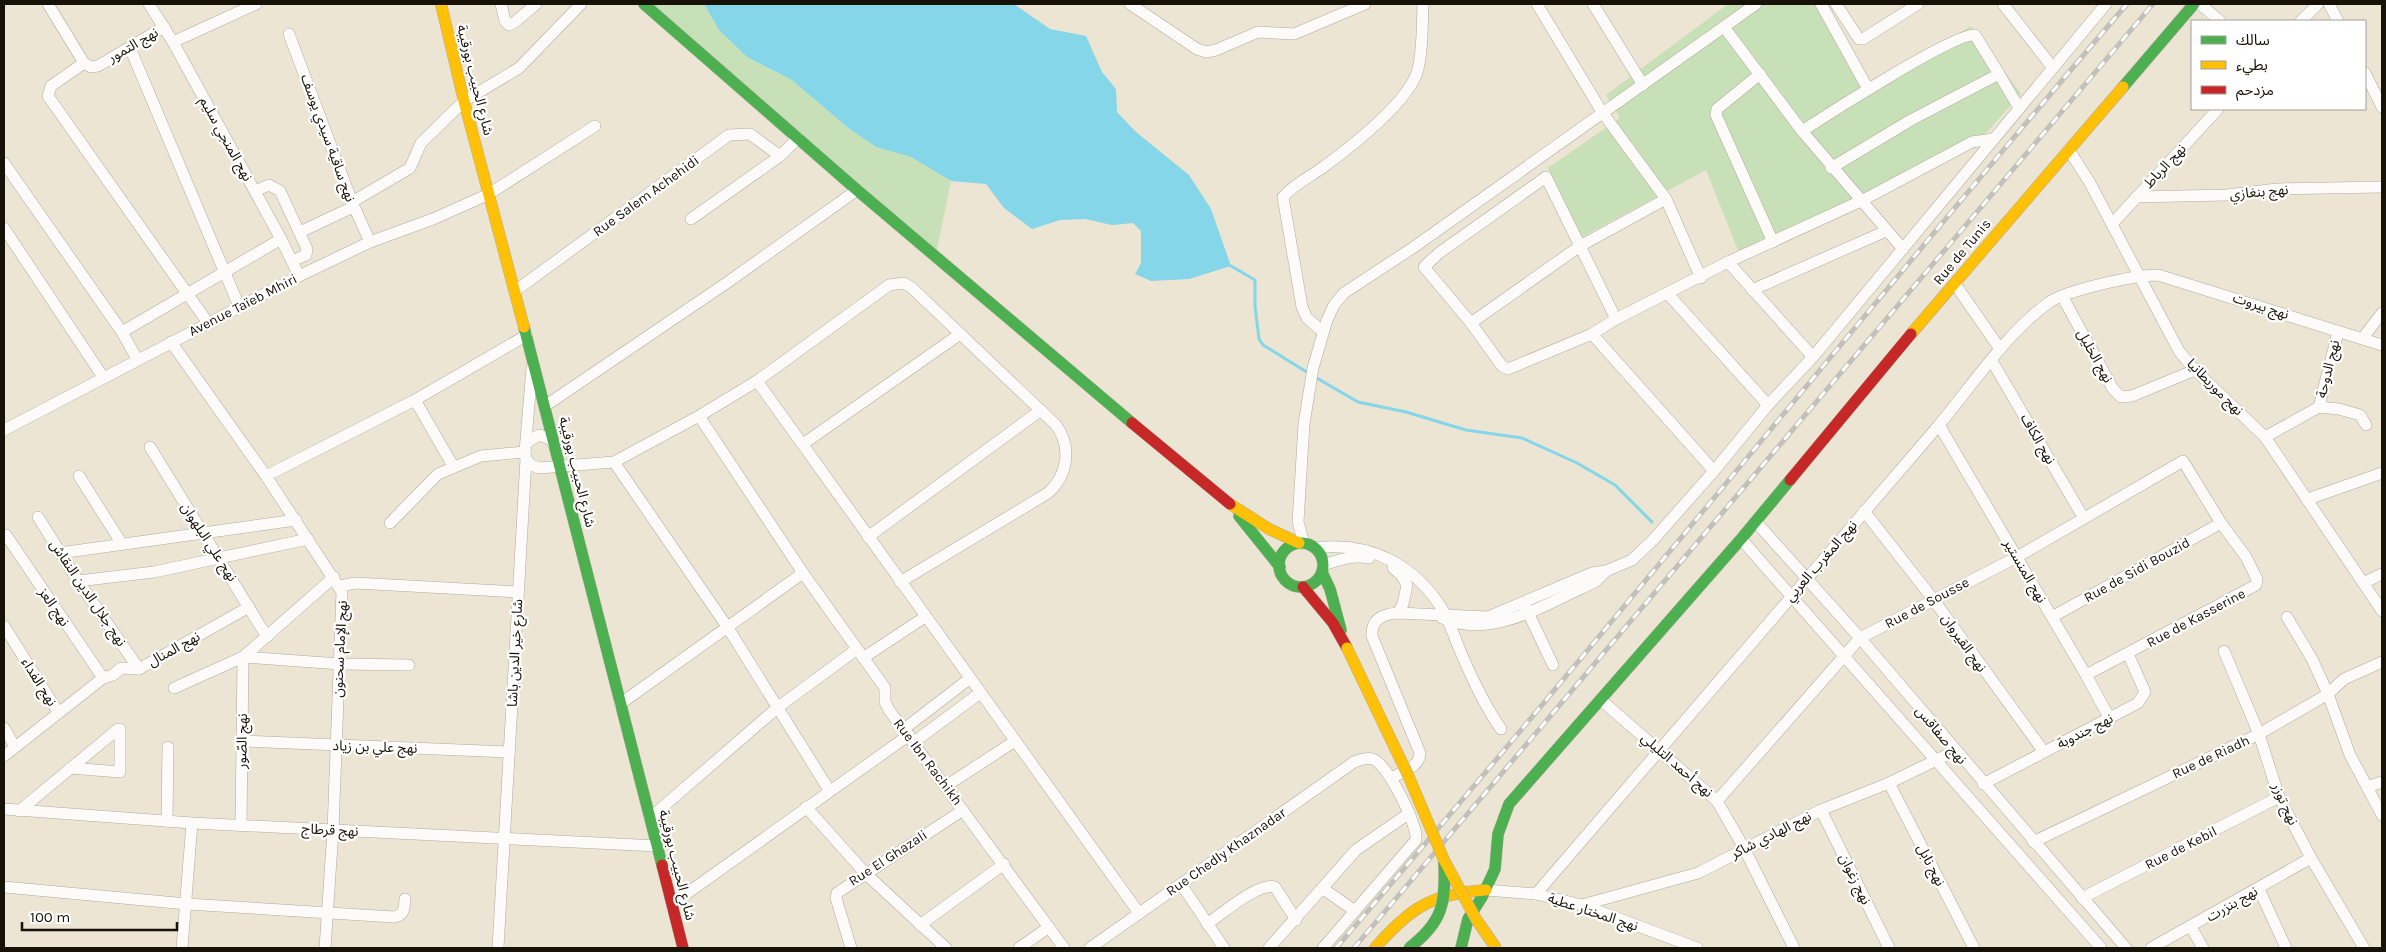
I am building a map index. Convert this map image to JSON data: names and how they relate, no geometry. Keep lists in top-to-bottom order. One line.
{"streets":{"street":["نهج التمور","شارع الحبيب بورقيبة","نهج ساقية سيدي يوسف","نهج المنجي سليم","نهج الرباط","نهج بنغازي","Rue Salem Achehidi","Rue de Tunis","Avenue Taïeb Mhiri","نهج بيروت","نهج الخليل","نهج الدوحة","نهج موريطانيا","نهج الكاف","نهج علي البلهوان","نهج المغرب العربي","Rue de Sidi Bouzid","نهج المنستير","نهج جلال الدين النقاش","Rue de Sousse","نهج العز","Rue de Kasserine","نهج القيروان","نهج المنال","نهج الإمام سحنون","شارع خير الدين باشا","نهج الفداء","نهج جندوبة","نهج صفاقس","نهج الصّور","نهج علي بن زياد","Rue de Riadh","Rue Ibn Rachikh","نهج أحمد التليلي","نهج توزر","نهج قرطاج","نهج الهادي شاكر","Rue de Kebil","Rue Chedly Khaznadar","Rue El Ghazali","نهج نابل","نهج زغوان","نهج بنزرت","نهج المختار عطية"]},"crossings":[["نهج التمور","نهج المنجي سليم"],["شارع الحبيب بورقيبة","Rue Salem Achehidi"],["شارع الحبيب بورقيبة","Avenue Taïeb Mhiri"],["شارع الحبيب بورقيبة","شارع خير الدين باشا"],["شارع الحبيب بورقيبة","نهج قرطاج"],["نهج ساقية سيدي يوسف","Avenue Taïeb Mhiri"],["نهج المنجي سليم","Avenue Taïeb Mhiri"],["نهج الرباط","نهج بنغازي"],["نهج الرباط","نهج موريطانيا"],["Rue de Tunis","نهج موريطانيا"],["Rue de Tunis","نهج صفاقس"],["Rue de Tunis","نهج أحمد التليلي"],["Rue de Tunis","نهج المختار عطية"],["نهج بيروت","نهج الدوحة"],["نهج بيروت","نهج موريطانيا"],["نهج بيروت","نهج المغرب العربي"],["نهج الخليل","نهج موريطانيا"],["نهج الخليل","نهج المغرب العربي"],["نهج الدوحة","نهج موريطانيا"],["نهج موريطانيا","نهج المغرب العربي"],["نهج الكاف","نهج المغرب العربي"],["نهج الكاف","Rue de Sousse"],["نهج علي البلهوان","نهج المنال"],["نهج المغرب العربي","نهج المنستير"],["نهج المغرب العربي","نهج القيروان"],["نهج المغرب العربي","نهج صفاقس"],["نهج المغرب العربي","نهج أحمد التليلي"],["نهج المغرب العربي","نهج المختار عطية"],["Rue de Sidi Bouzid","نهج المنستير"],["Rue de Sidi Bouzid","Rue de Kasserine"],["نهج المنستير","Rue de Sousse"],["نهج المنستير","Rue de Kasserine"],["نهج المنستير","نهج جندوبة"],["نهج جلال الدين النقاش","نهج المنال"],["Rue de Sousse","Rue de Kasserine"],["Rue de Sousse","نهج القيروان"],["Rue de Sousse","نهج صفاقس"],["Rue de Sousse","نهج أحمد التليلي"],["نهج العز","نهج المنال"],["Rue de Kasserine","نهج جندوبة"],["نهج القيروان","نهج جندوبة"],["نهج المنال","نهج الفداء"],["نهج الإمام سحنون","نهج علي بن زياد"],["نهج الإمام سحنون","نهج قرطاج"],["شارع خير الدين باشا","نهج علي بن زياد"],["شارع خير الدين باشا","نهج قرطاج"],["نهج جندوبة","نهج صفاقس"],["نهج صفاقس","Rue de Riadh"],["نهج صفاقس","نهج الهادي شاكر"],["نهج صفاقس","Rue de Kebil"],["نهج الصّور","نهج علي بن زياد"],["نهج الصّور","نهج قرطاج"],["Rue de Riadh","نهج توزر"],["Rue Ibn Rachikh","Rue El Ghazali"],["نهج أحمد التليلي","نهج الهادي شاكر"],["نهج توزر","Rue de Kebil"],["نهج توزر","نهج بنزرت"],["نهج الهادي شاكر","نهج نابل"],["نهج الهادي شاكر","نهج زغوان"],["نهج الهادي شاكر","نهج المختار عطية"]],"legend":["سالك","بطيء","مزدحم"],"scale_bar":"100 m"}
